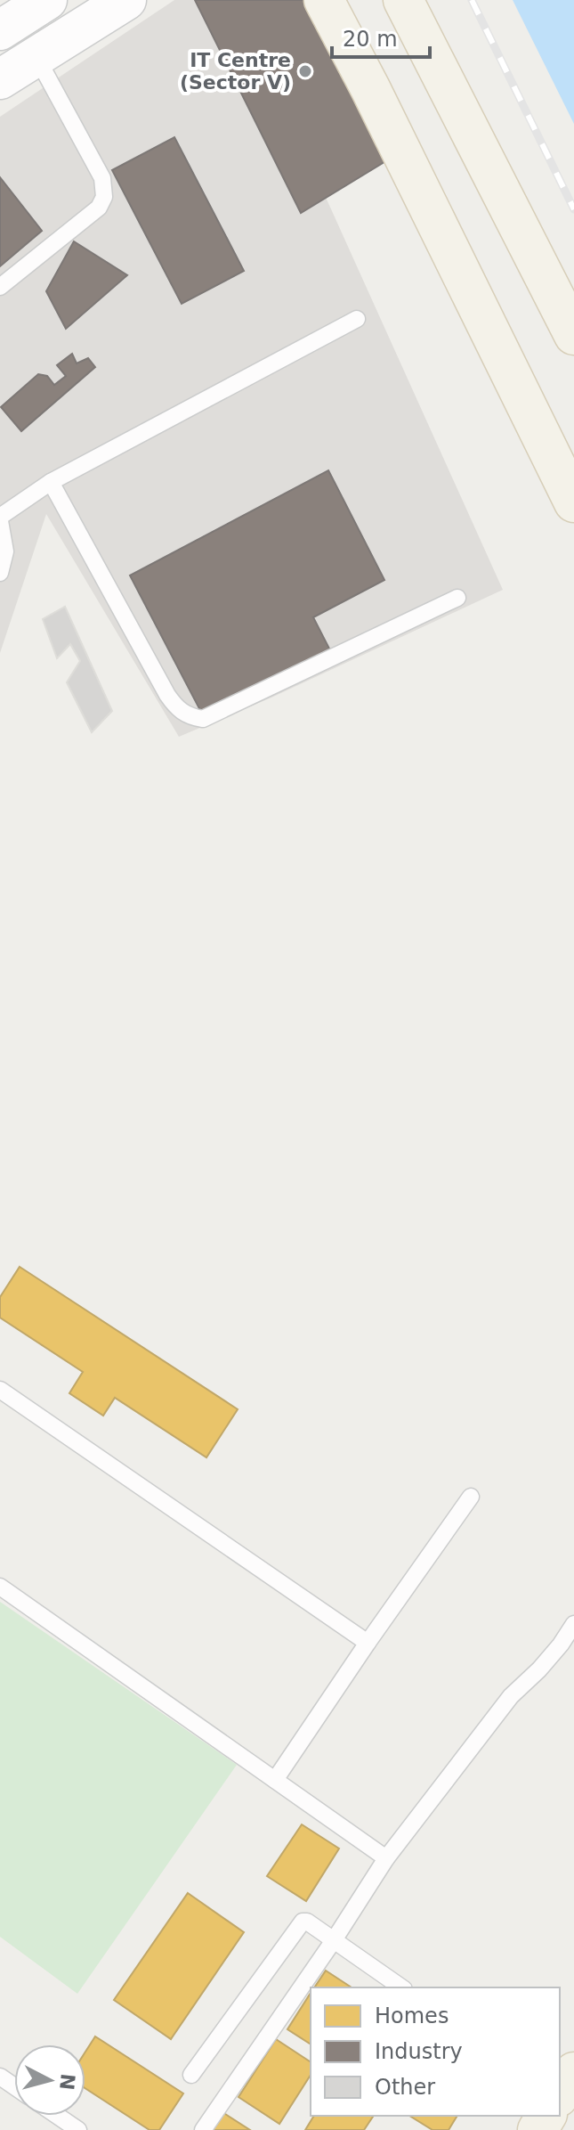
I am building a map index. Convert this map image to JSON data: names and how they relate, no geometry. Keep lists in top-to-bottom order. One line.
{"places":["IT Centre (Sector V)"],"legend":["Homes","Industry","Other"],"scale_bar":"20 m","north":"right"}
